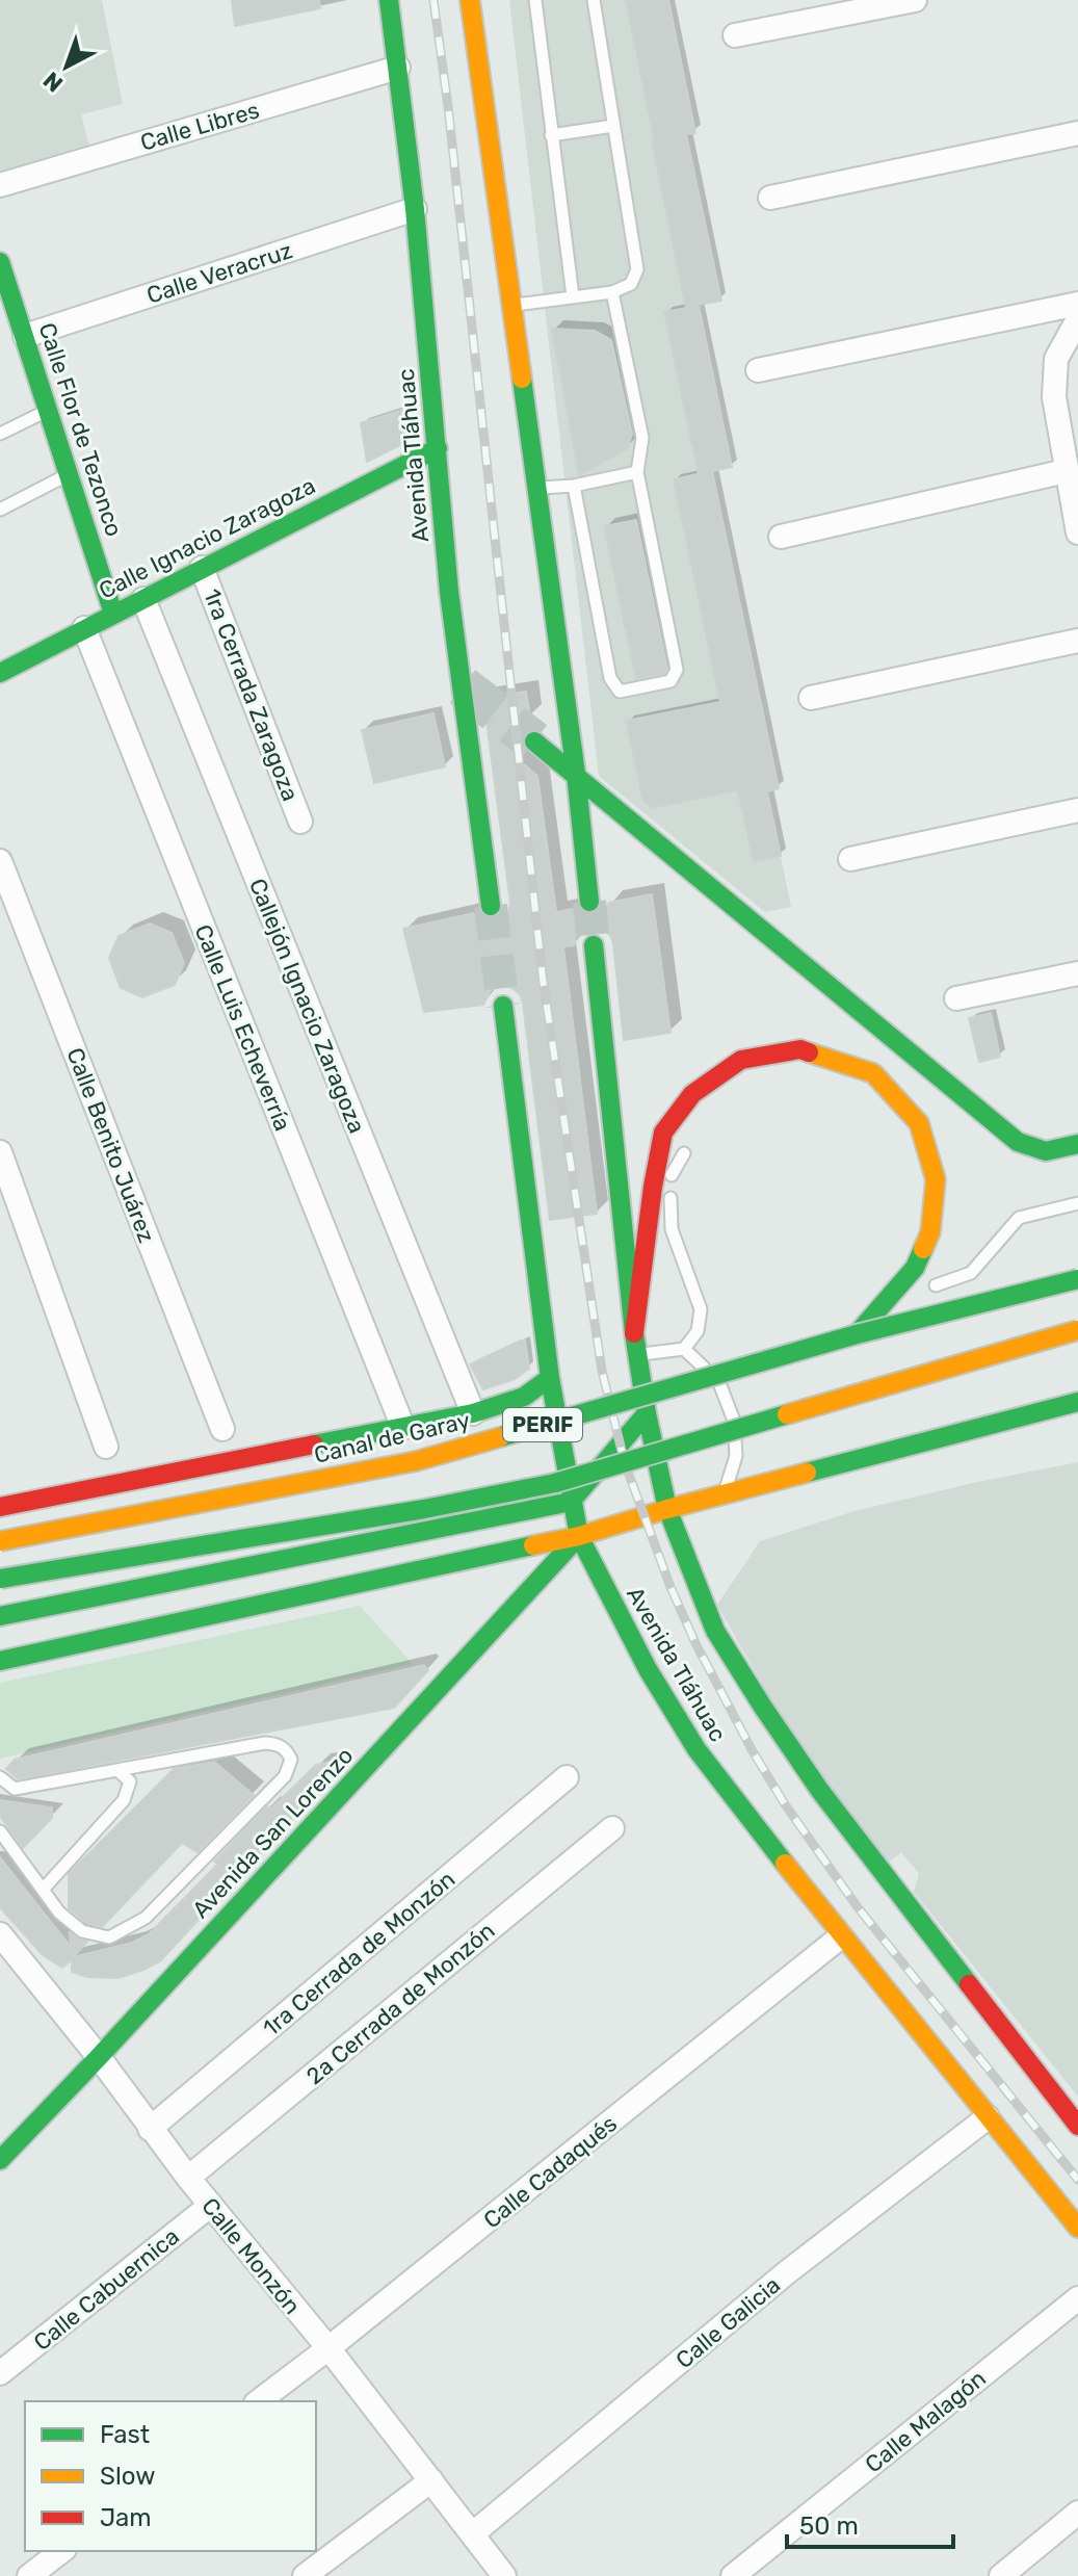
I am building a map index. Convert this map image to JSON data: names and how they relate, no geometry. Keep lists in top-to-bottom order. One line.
{"streets":{"main road":["Calle Flor de Tezonco","Avenida Tláhuac","Calle Ignacio Zaragoza","PERIF","Canal de Garay","Avenida San Lorenzo"],"street":["Calle Libres","Calle Veracruz","1ra Cerrada Zaragoza","Callejón Ignacio Zaragoza","Calle Luis Echeverría","Calle Benito Juárez","1ra Cerrada de Monzón","2a Cerrada de Monzón","Calle Cadaqués","Calle Monzón","Calle Cabuernica","Calle Galicia","Calle Malagón"]},"crossings":[["Calle Libres","Avenida Tláhuac"],["Calle Veracruz","Calle Flor de Tezonco"],["Calle Veracruz","Avenida Tláhuac"],["Calle Flor de Tezonco","Calle Ignacio Zaragoza"],["Avenida Tláhuac","Calle Ignacio Zaragoza"],["Avenida Tláhuac","Avenida San Lorenzo"],["Avenida Tláhuac","Calle Cadaqués"],["Avenida Tláhuac","Calle Galicia"],["Calle Ignacio Zaragoza","1ra Cerrada Zaragoza"],["Calle Ignacio Zaragoza","Callejón Ignacio Zaragoza"],["Calle Ignacio Zaragoza","Calle Luis Echeverría"],["Avenida San Lorenzo","Calle Monzón"],["1ra Cerrada de Monzón","Calle Monzón"],["2a Cerrada de Monzón","Calle Monzón"],["Calle Cadaqués","Calle Monzón"],["Calle Monzón","Calle Cabuernica"],["Calle Monzón","Calle Galicia"]],"legend":["Fast","Slow","Jam"],"scale_bar":"50 m","north":"bottom left"}
